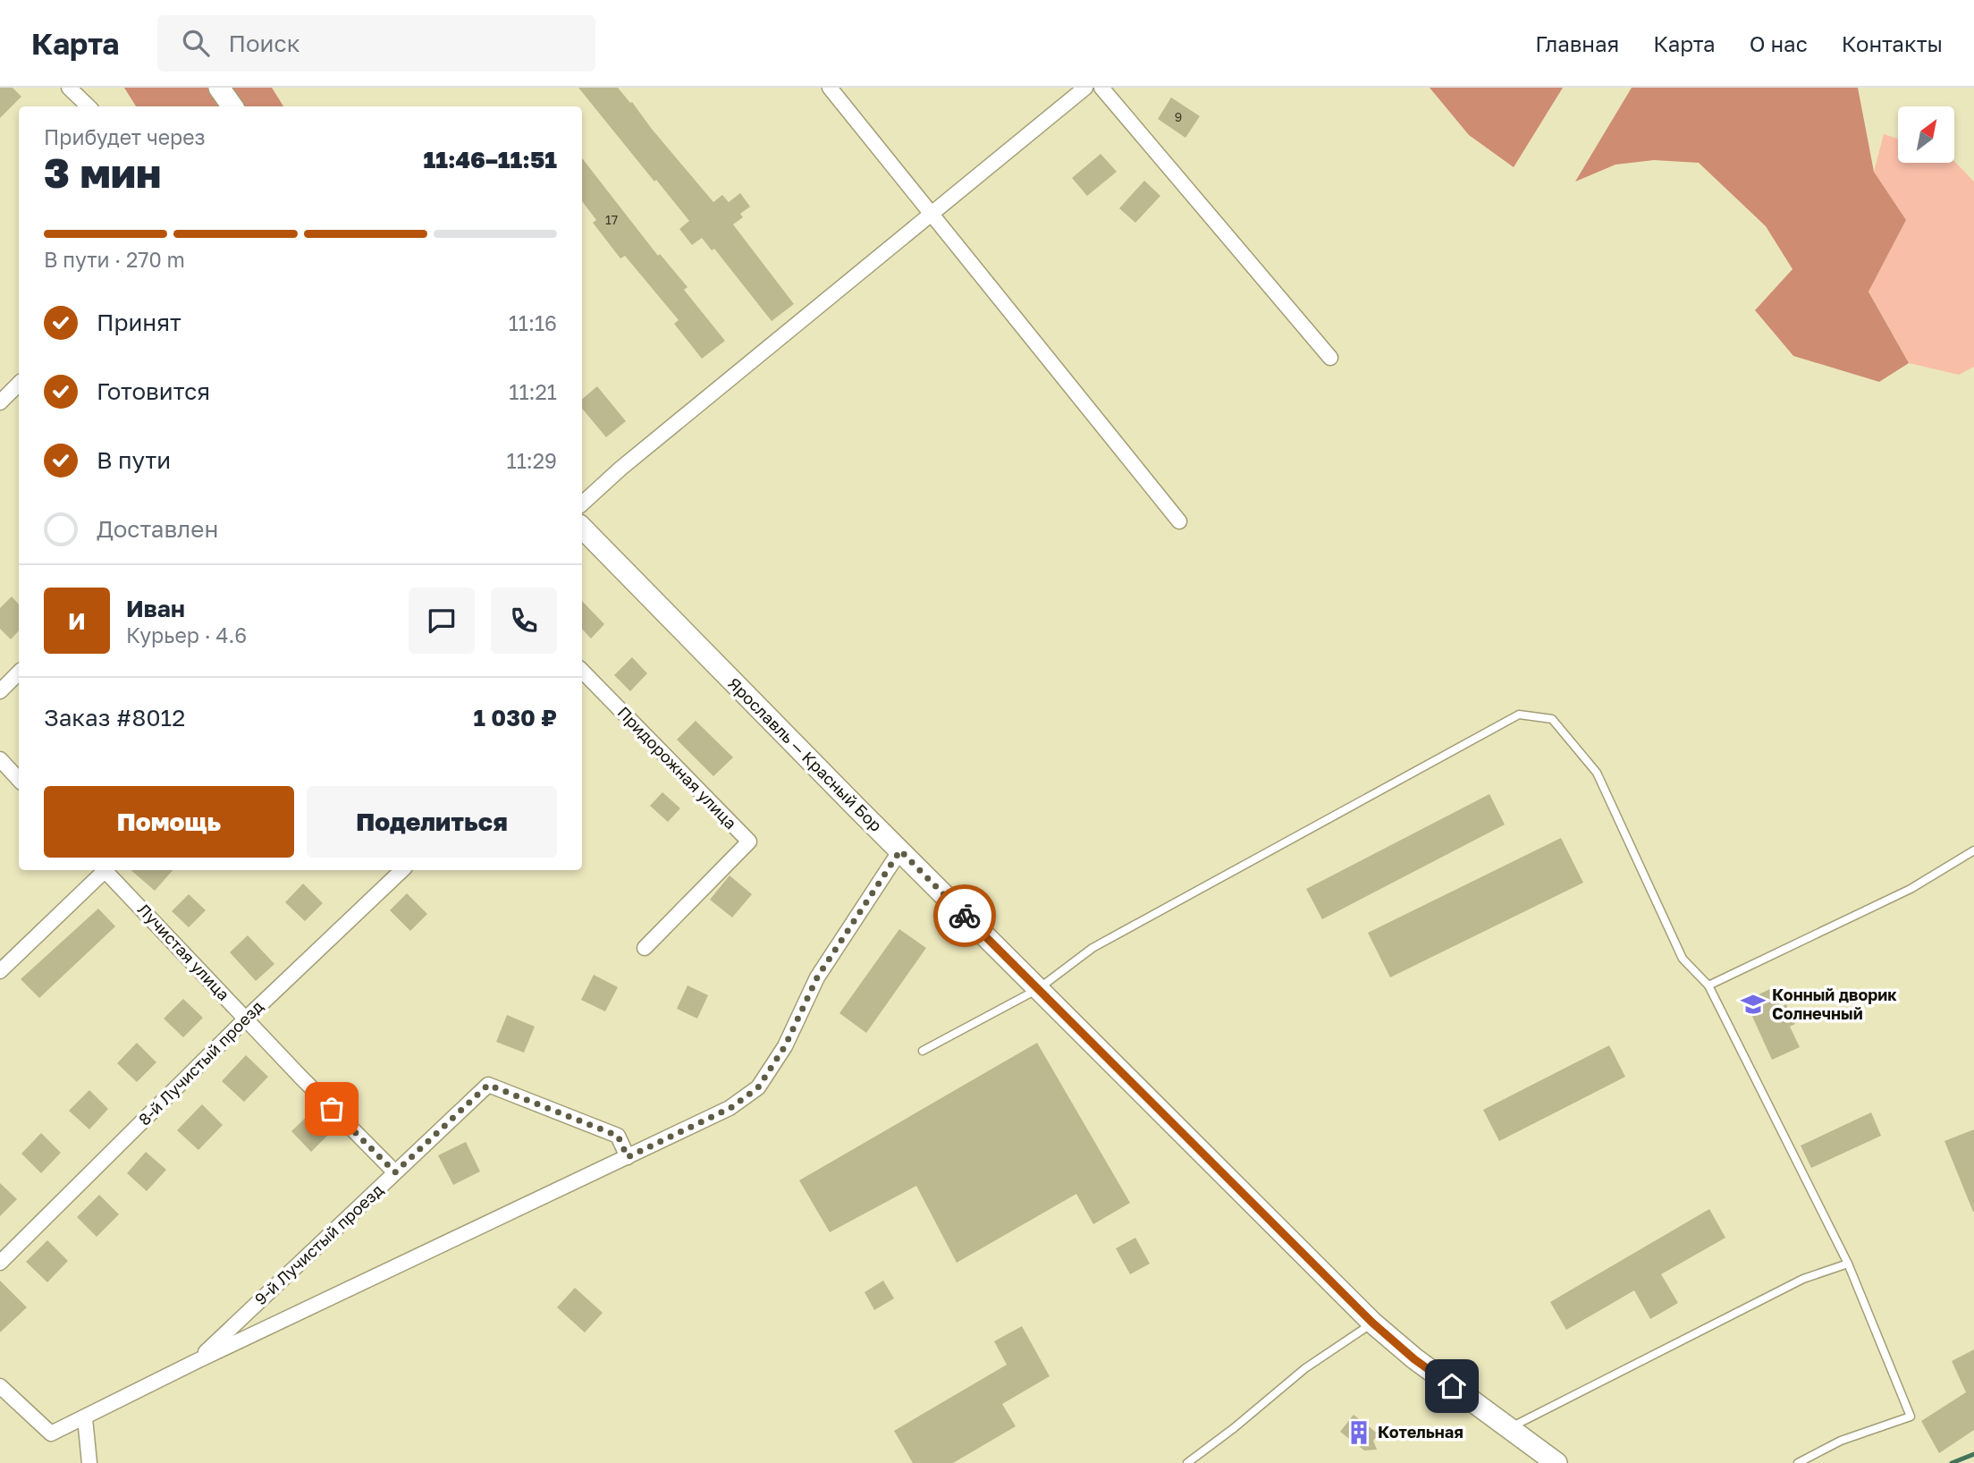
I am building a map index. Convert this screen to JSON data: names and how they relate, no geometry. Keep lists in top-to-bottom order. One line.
{"streets":{"street":["Ярославль — Красный Бор","Придорожная улица","Лучистая улица","8-й Лучистый проезд","9-й Лучистый проезд"]},"crossings":[["Лучистая улица","8-й Лучистый проезд"],["Лучистая улица","9-й Лучистый проезд"]],"places":{"school or university":["Конный дворик Солнечный"],"building":["Котельная"]},"house_numbers":["9","17"],"north":"top right","page":{"header":"Карта","search":"Поиск","nav":["Главная","Карта","О нас","Контакты"],"heading":["3 мин","Прибудет через","11:46–11:51"],"panel":["Иван","Курьер · 4.6","Заказ #8012","1 030 ₽"],"bar":"В пути · 270 m","list":[["Принят","11:16"],["Готовится","11:21"],["В пути","11:29"],"Доставлен"],"round":"И","buttons":["Помощь","Поделиться"]}}
